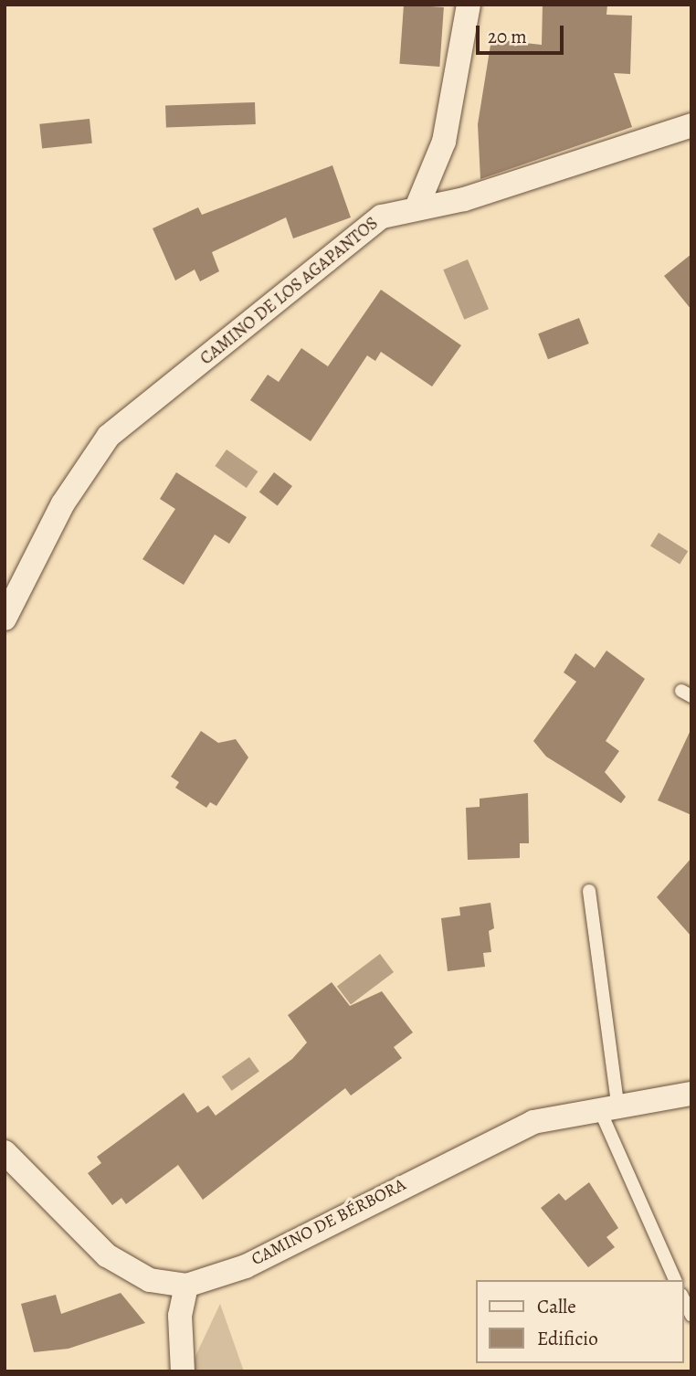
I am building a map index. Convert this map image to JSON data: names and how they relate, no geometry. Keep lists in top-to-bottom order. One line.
{"streets":{"street":["CAMINO DE LOS AGAPANTOS","CAMINO DE BÉRBORA"]},"legend":["Calle","Edificio"],"scale_bar":"20 m"}
